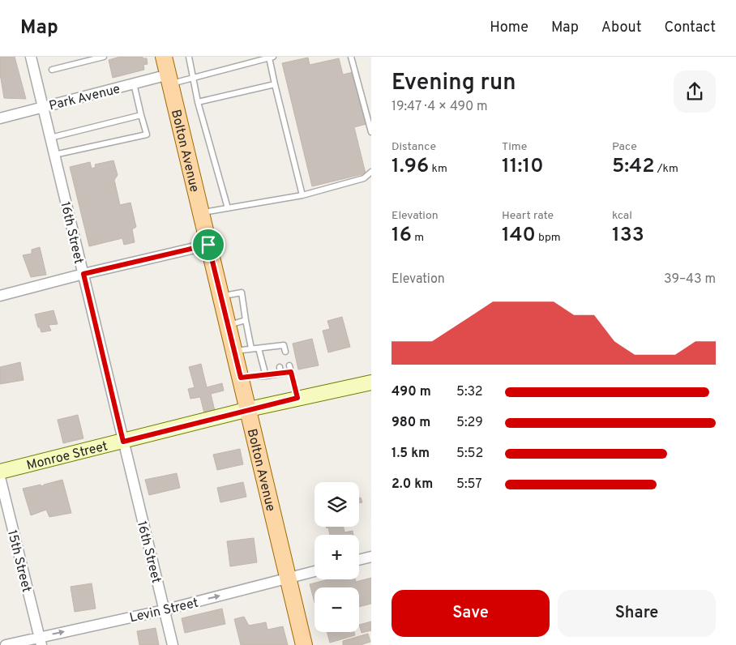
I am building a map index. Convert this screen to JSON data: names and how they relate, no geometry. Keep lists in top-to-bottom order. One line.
{"streets":{"main road":["Bolton Avenue","Monroe Street"],"street":["Park Avenue","16th Street","15th Street","Levin Street"]},"crossings":[["Park Avenue","Bolton Avenue"],["Park Avenue","16th Street"],["Bolton Avenue","Monroe Street"],["Bolton Avenue","Levin Street"],["16th Street","Monroe Street"],["16th Street","Levin Street"],["15th Street","Levin Street"]],"one_way":["Levin Street"],"page":{"header":"Map","nav":["Home","Map","About","Contact"],"heading":["Evening run","19:47 · 4 × 490 m"],"stats":[["Distance","1.96 km"],["Time","11:10"],["Pace","5:42 /km"],["Elevation","16 m"],["Heart rate","140 bpm"],["kcal","133"]],"chart":["Elevation","39–43 m"],"list":[{"name":"490 m","note":"5:32"},{"name":"980 m","note":"5:29"},{"name":"1.5 km","note":"5:52"},{"name":"2.0 km","note":"5:57"}],"map_buttons":["+","−"],"buttons":["Save","Share"]}}
